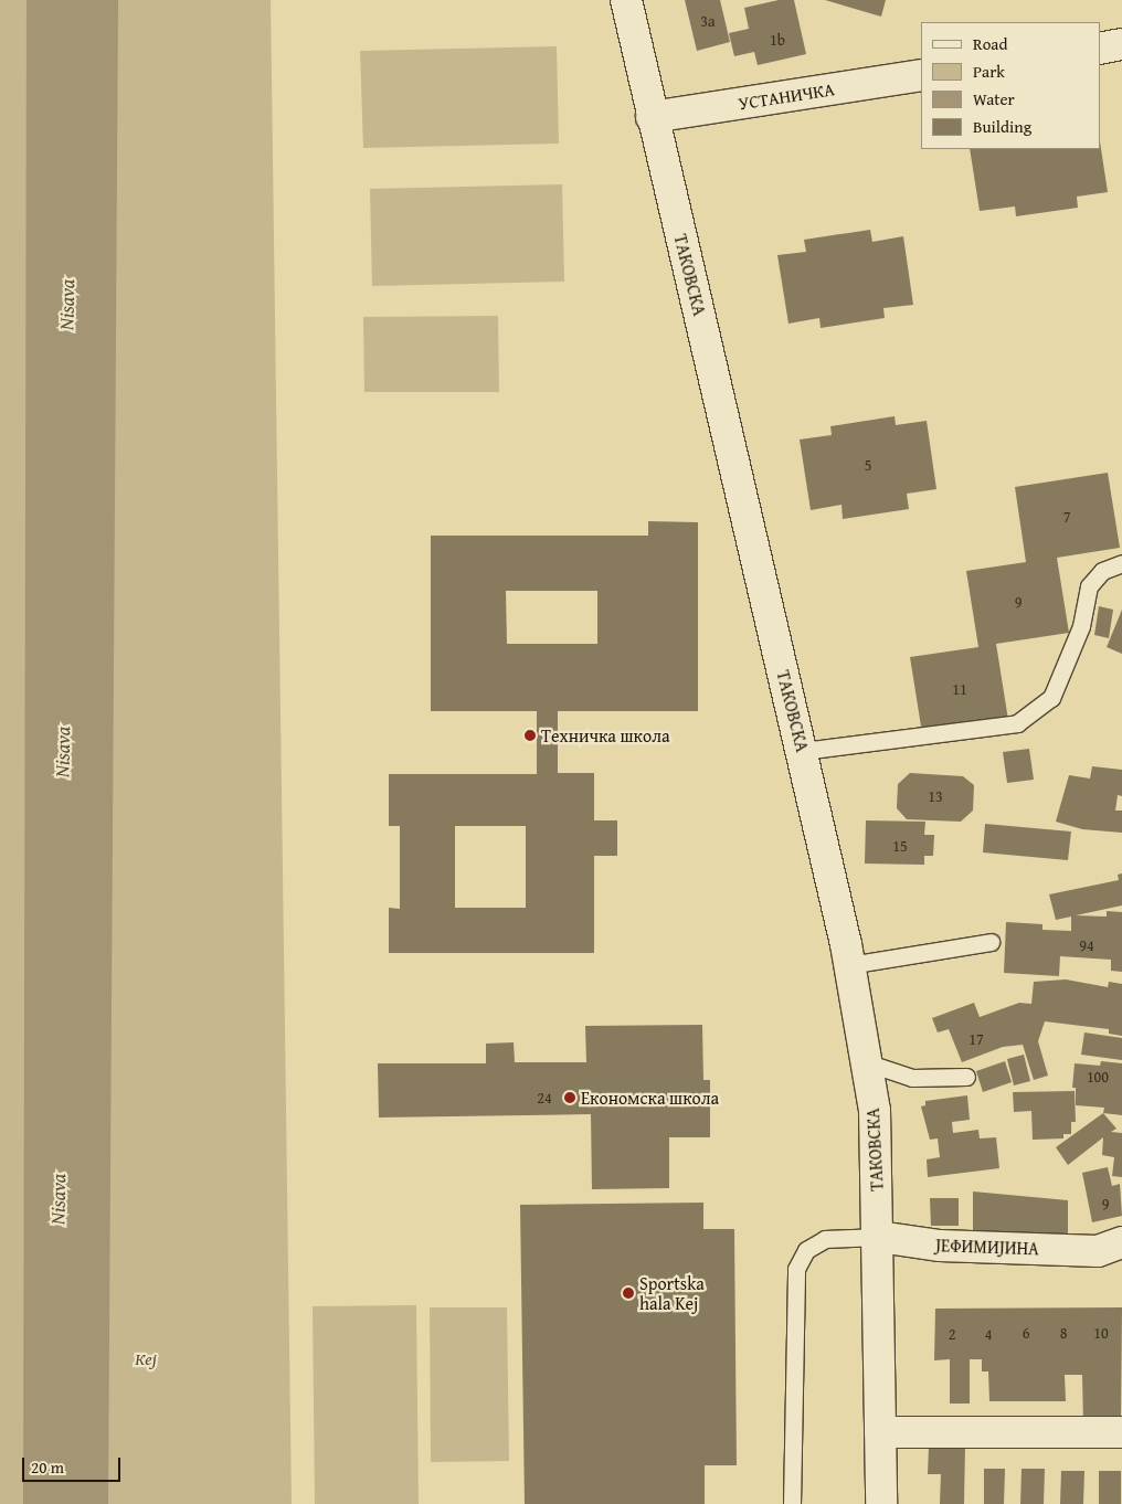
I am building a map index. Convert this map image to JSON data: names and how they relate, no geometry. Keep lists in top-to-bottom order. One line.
{"streets":{"street":["УСТАНИЧКА","ТАКОВСКА","ЈЕФИМИЈИНА"]},"crossings":[["УСТАНИЧКА","ТАКОВСКА"],["ТАКОВСКА","ЈЕФИМИЈИНА"]],"water":["Nisava"],"parks":["Кеј"],"places":["Техничка школа","Економска школа","Sportska hala Kej"],"house_numbers":["3a","1b","5","7","9","11","13","15","94","17","100","24","9","6","8","10","2","4"],"legend":["Road","Park","Water","Building"],"scale_bar":"20 m"}
